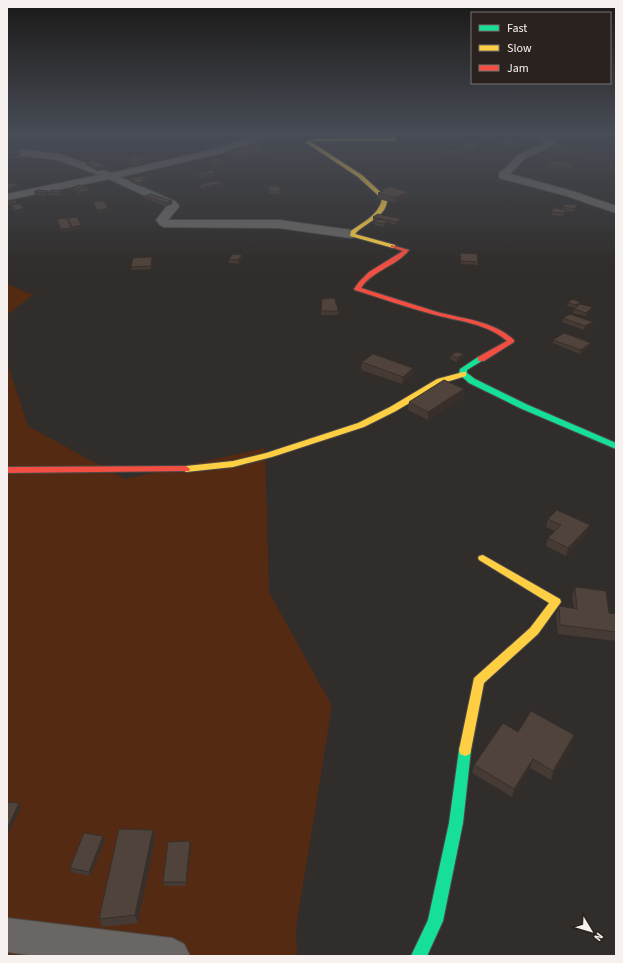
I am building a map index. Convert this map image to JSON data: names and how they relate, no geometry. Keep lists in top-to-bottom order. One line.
{"legend":["Fast","Slow","Jam"],"north":"bottom right"}
